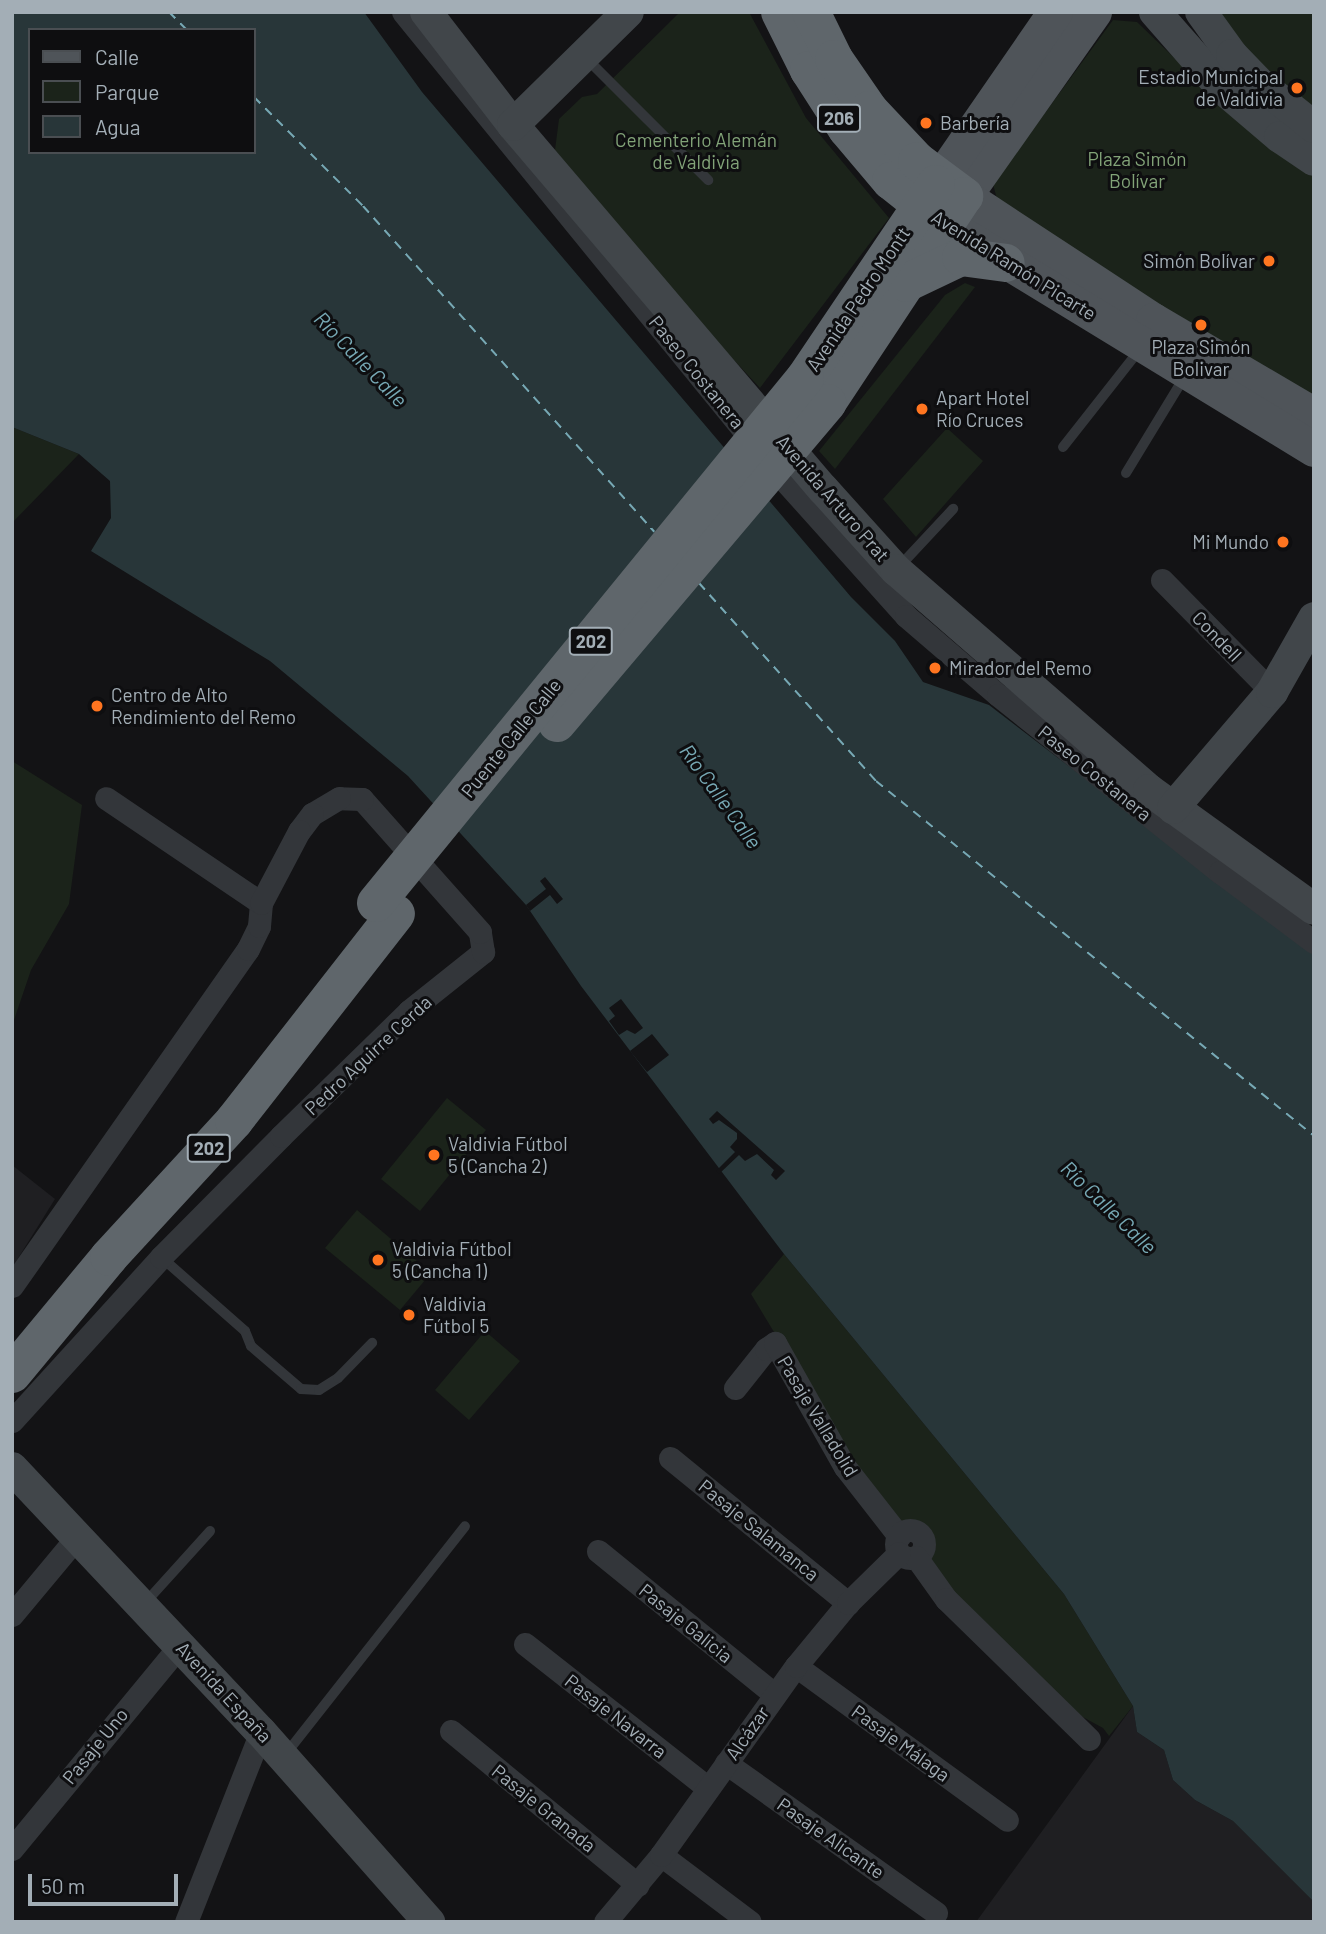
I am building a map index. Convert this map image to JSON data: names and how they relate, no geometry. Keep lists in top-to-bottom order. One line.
{"streets":{"highway":["206","Avenida Ramón Picarte","Avenida Pedro Montt","202","Puente Calle Calle"],"main road":["Avenida Arturo Prat","Avenida España"],"street":["Paseo Costanera","Condell","Pedro Aguirre Cerda","Pasaje Valladolid","Pasaje Salamanca","Pasaje Galicia","Pasaje Navarra","Alcázar","Pasaje Málaga","Pasaje Uno","Pasaje Granada","Pasaje Alicante"]},"crossings":[["Avenida Ramón Picarte","Avenida Pedro Montt"],["Avenida Pedro Montt","Puente Calle Calle"],["202","Puente Calle Calle"],["Pasaje Valladolid","Alcázar"],["Pasaje Salamanca","Alcázar"],["Pasaje Galicia","Alcázar"],["Avenida España","Pasaje Uno"],["Pasaje Navarra","Alcázar"],["Alcázar","Pasaje Málaga"],["Alcázar","Pasaje Granada"],["Alcázar","Pasaje Alicante"]],"water":["Río Calle Calle"],"parks":["Cementerio Alemán de Valdivia","Plaza Simón Bolívar"],"places":["Estadio Municipal de Valdivia","Barbería","Simón Bolívar","Plaza Simón Bolivar","Apart Hotel Río Cruces","Mi Mundo","Mirador del Remo","Centro de Alto Rendimiento del Remo","Valdivia Fútbol 5 (Cancha 2)","Valdivia Fútbol 5 (Cancha 1)","Valdivia Fútbol 5"],"legend":["Calle","Parque","Agua"],"scale_bar":"50 m"}
